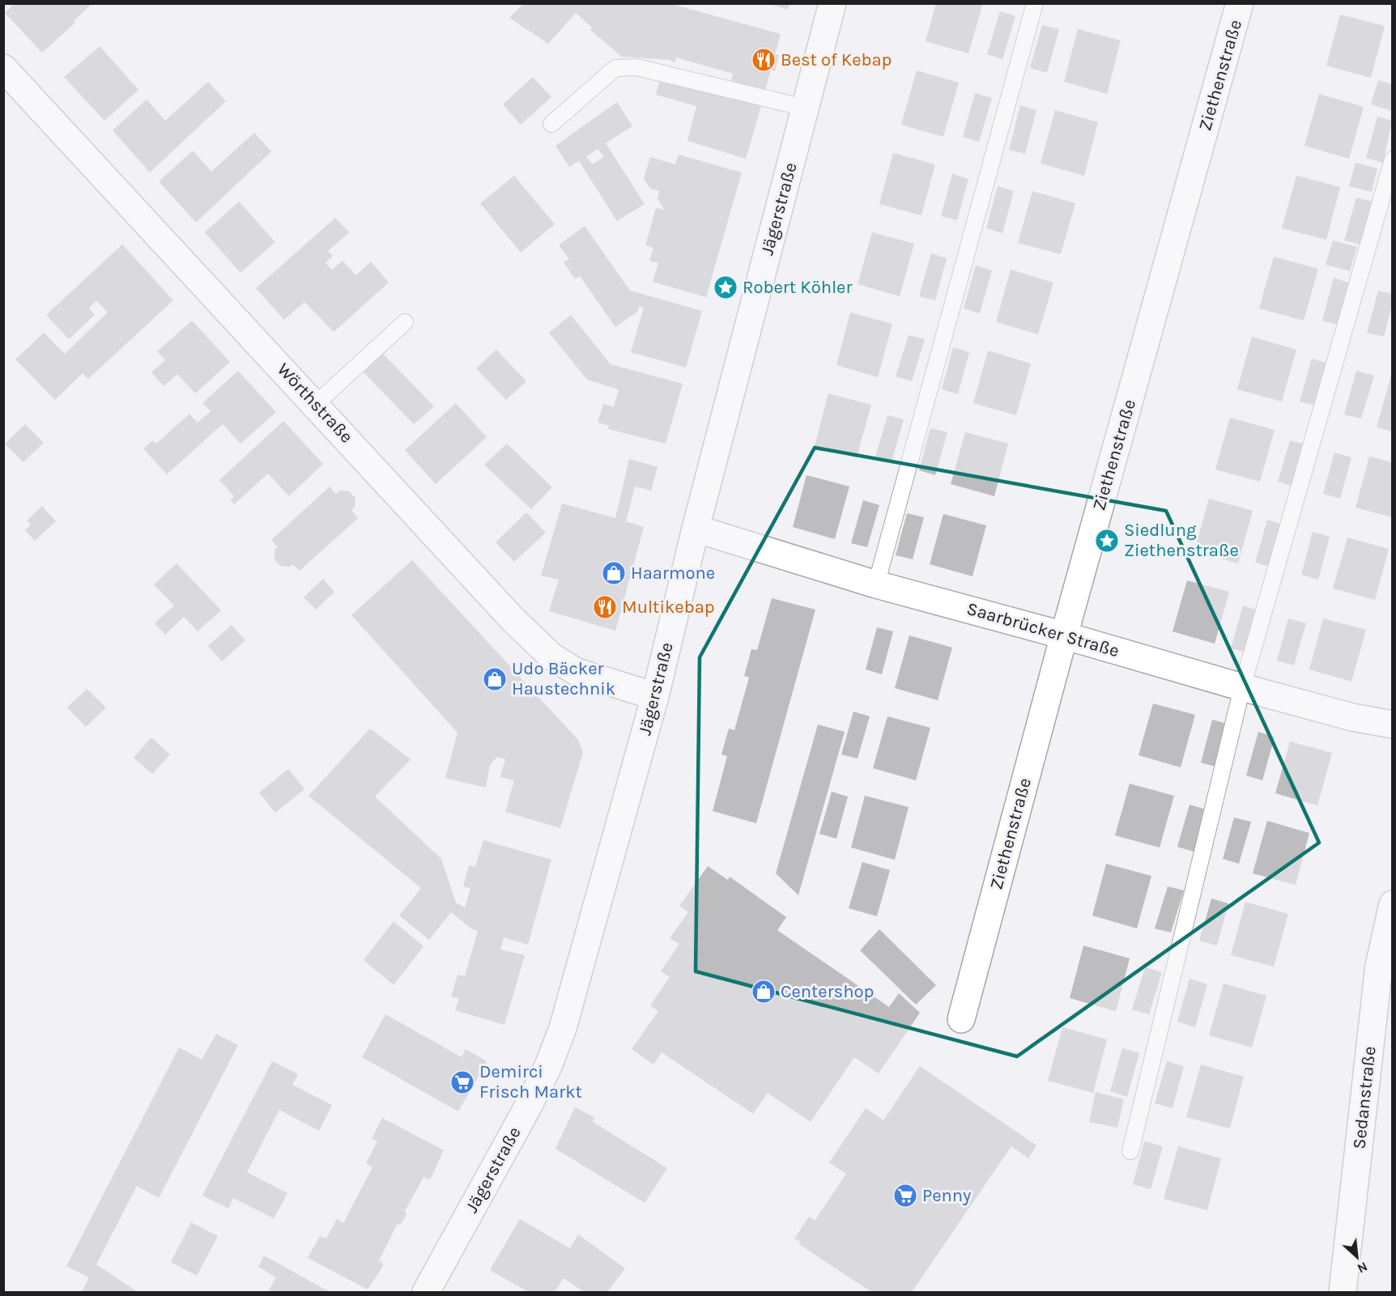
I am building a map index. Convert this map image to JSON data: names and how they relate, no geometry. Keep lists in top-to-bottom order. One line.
{"streets":{"street":["Ziethenstraße","Jägerstraße","Wörthstraße","Saarbrücker Straße","Sedanstraße"]},"crossings":[["Ziethenstraße","Saarbrücker Straße"],["Jägerstraße","Wörthstraße"],["Jägerstraße","Saarbrücker Straße"]],"places":{"restaurant":["Best of Kebap","Multikebap"],"place":["Robert Köhler","Siedlung Ziethenstraße"],"shop":["Haarmone","Udo Bäcker Haustechnik","Centershop"],"supermarket":["Demirci Frisch Markt","Penny"]},"north":"bottom right"}
